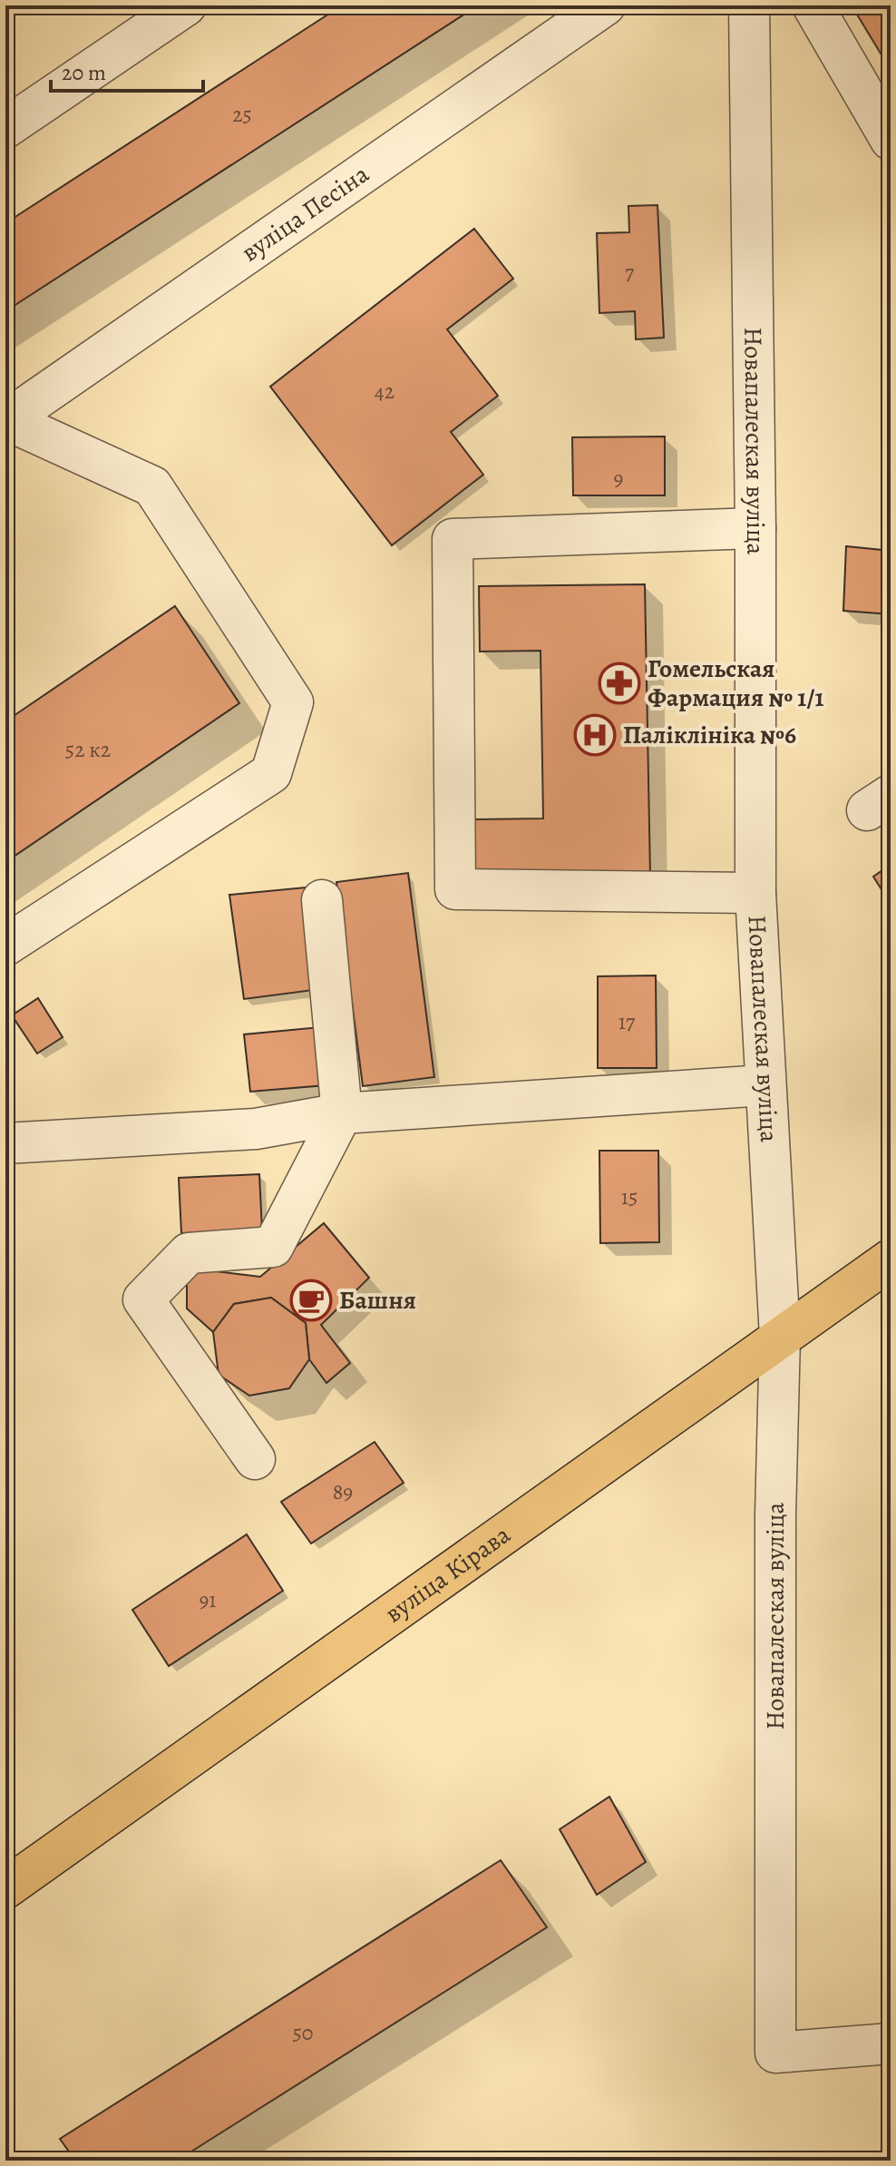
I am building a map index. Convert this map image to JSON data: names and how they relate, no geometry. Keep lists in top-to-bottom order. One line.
{"streets":{"main road":["вуліца Кірава"],"street":["вуліца Песіна","Новапалеская вуліца"]},"crossings":[["Новапалеская вуліца","вуліца Кірава"]],"places":{"pharmacy":["Гомельская Фармация № 1/1"],"hospital":["Паліклініка №6"],"cafe":["Башня"]},"house_numbers":["25","7","42","9","52 к2","17","15","89","91","50"],"scale_bar":"20 m"}
